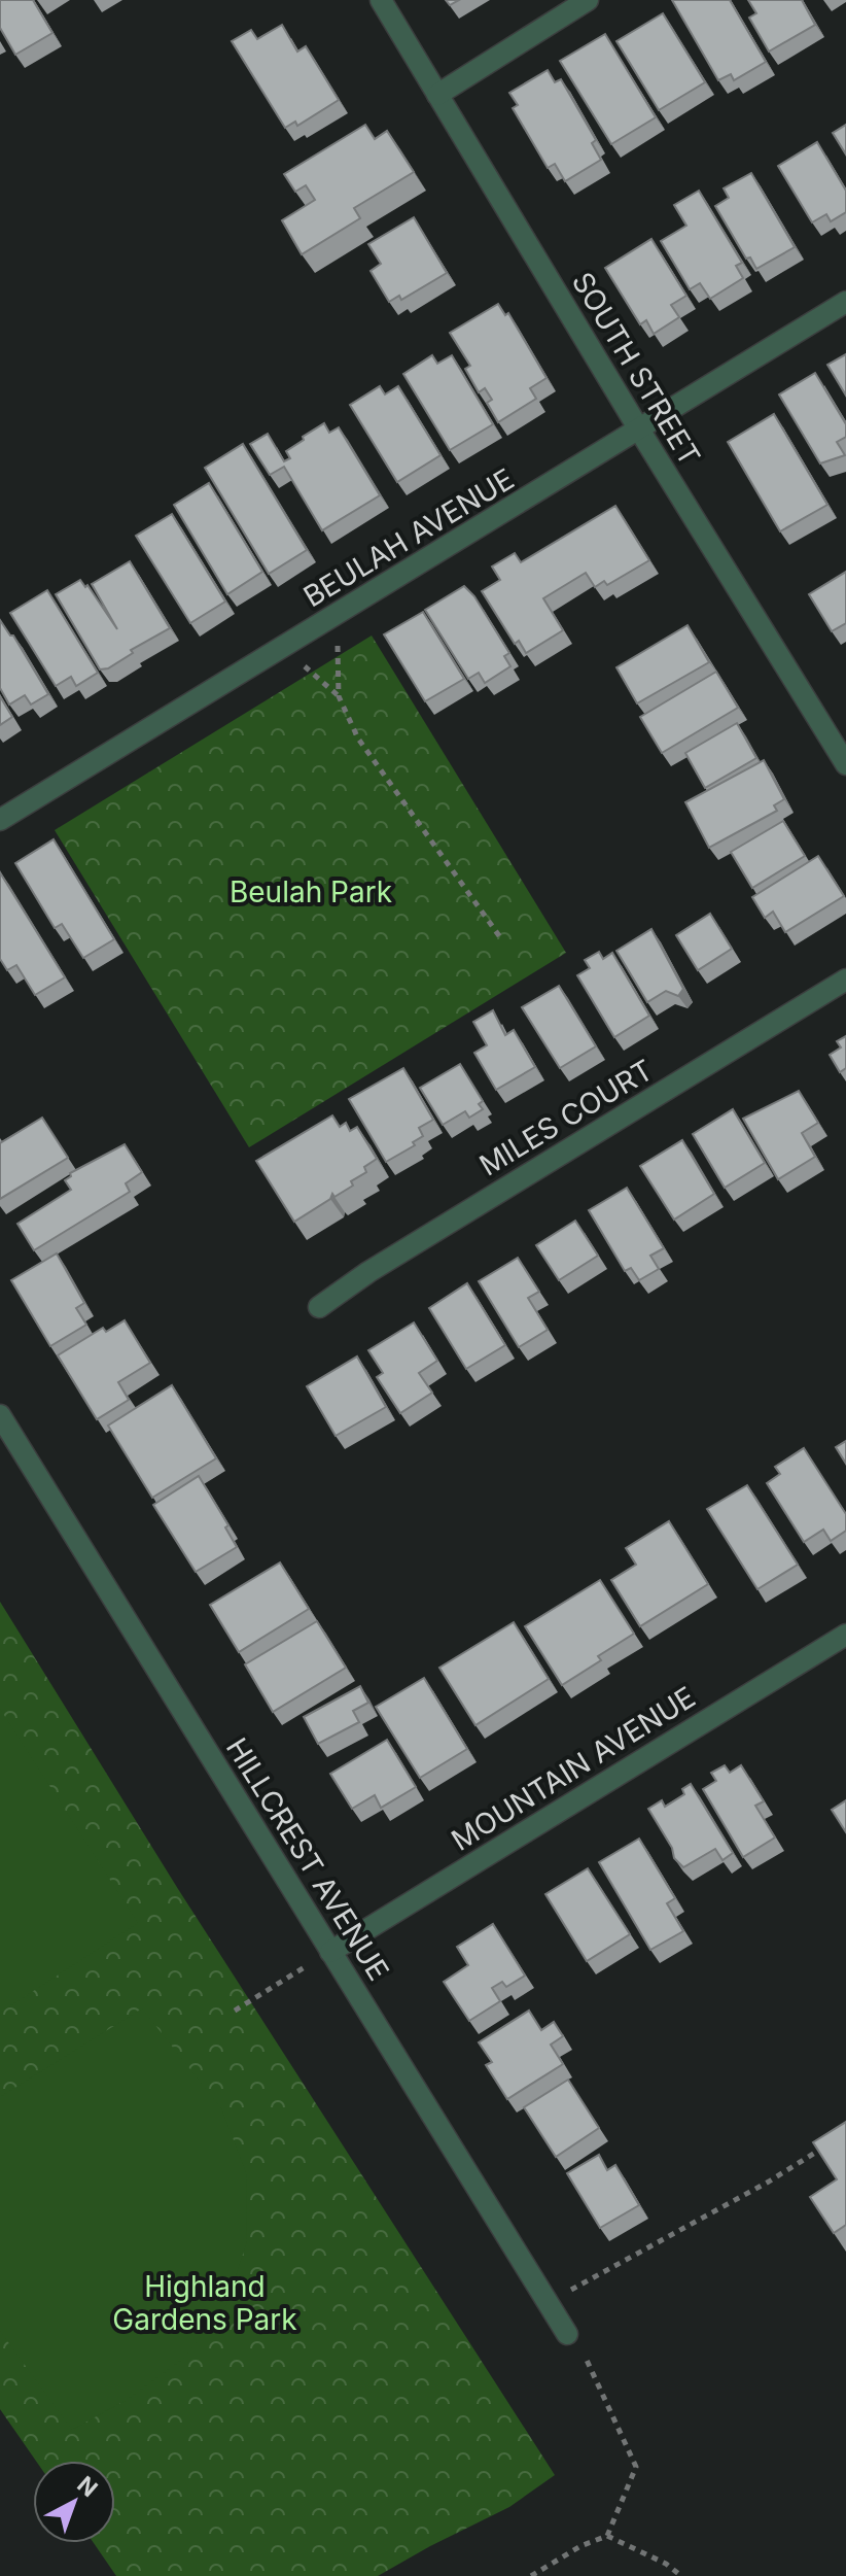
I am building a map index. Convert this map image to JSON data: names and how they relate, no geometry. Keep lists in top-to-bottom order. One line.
{"streets":{"street":["SOUTH STREET","BEULAH AVENUE","MILES COURT","MOUNTAIN AVENUE","HILLCREST AVENUE"]},"crossings":[["SOUTH STREET","BEULAH AVENUE"],["MOUNTAIN AVENUE","HILLCREST AVENUE"]],"parks":["Beulah Park","Highland Gardens Park"],"north":"top right"}
